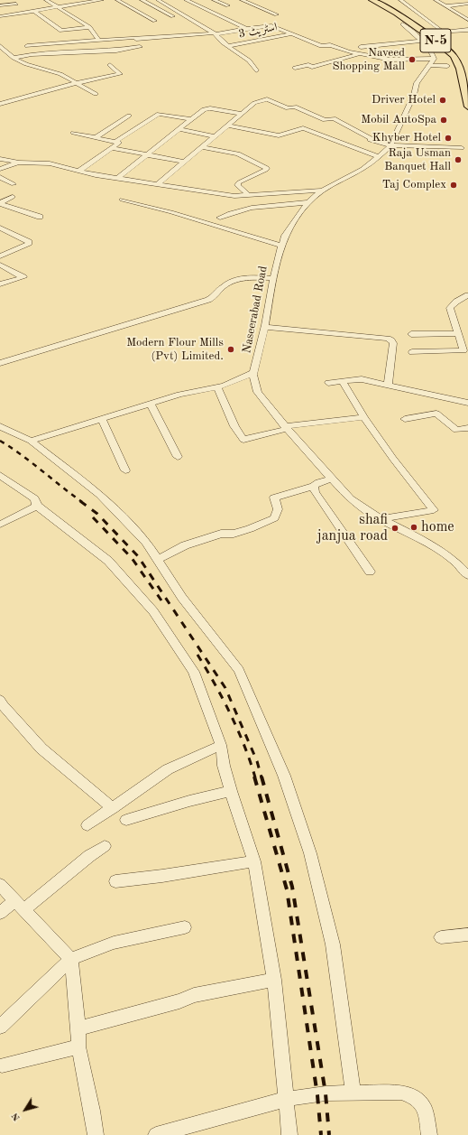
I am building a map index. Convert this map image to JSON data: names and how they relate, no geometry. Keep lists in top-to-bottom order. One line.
{"streets":{"highway":["N-5"],"street":["اسٹریٹ 3","Naseerabad Road"]},"places":["Naveed Shopping Mall","Driver Hotel","Mobil AutoSpa","Khyber Hotel","Raja Usman Banquet Hall","Taj Complex","Modern Flour Mills (Pvt) Limited.","home","shafi janjua road"],"north":"bottom left"}
